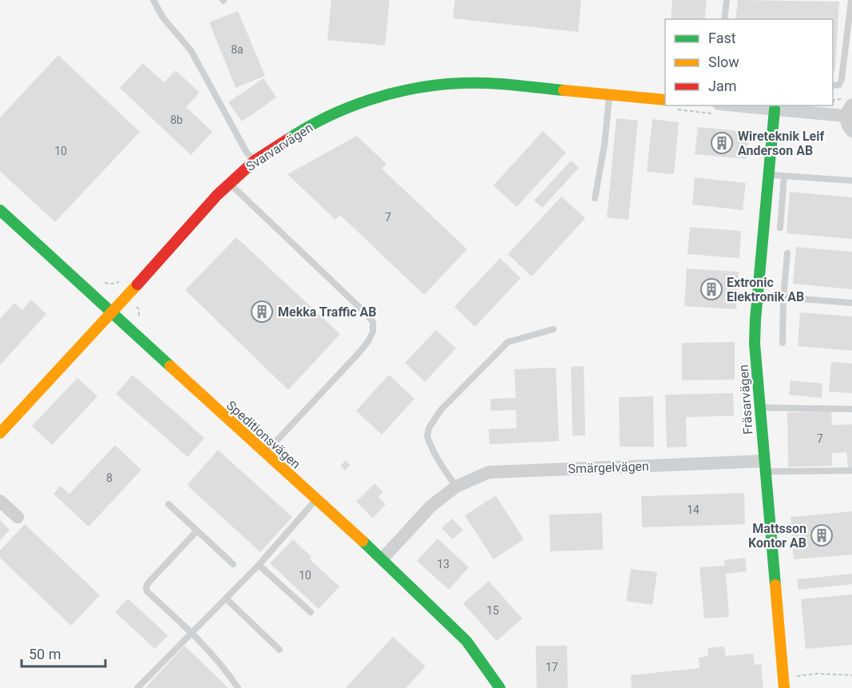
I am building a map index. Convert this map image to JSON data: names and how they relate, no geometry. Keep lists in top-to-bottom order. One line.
{"streets":{"street":["Svarvarvägen","Fräsarvägen","Speditionsvägen","Smärgelvägen"]},"crossings":[["Svarvarvägen","Speditionsvägen"],["Fräsarvägen","Smärgelvägen"],["Speditionsvägen","Smärgelvägen"]],"places":{"building":["Wireteknik Leif Anderson AB","Extronic Elektronik AB","Mekka Traffic AB","Mattsson Kontor AB"]},"house_numbers":["8a","8b","10","7","7","8","14","13","10","15","17"],"legend":["Fast","Slow","Jam"],"scale_bar":"50 m"}
